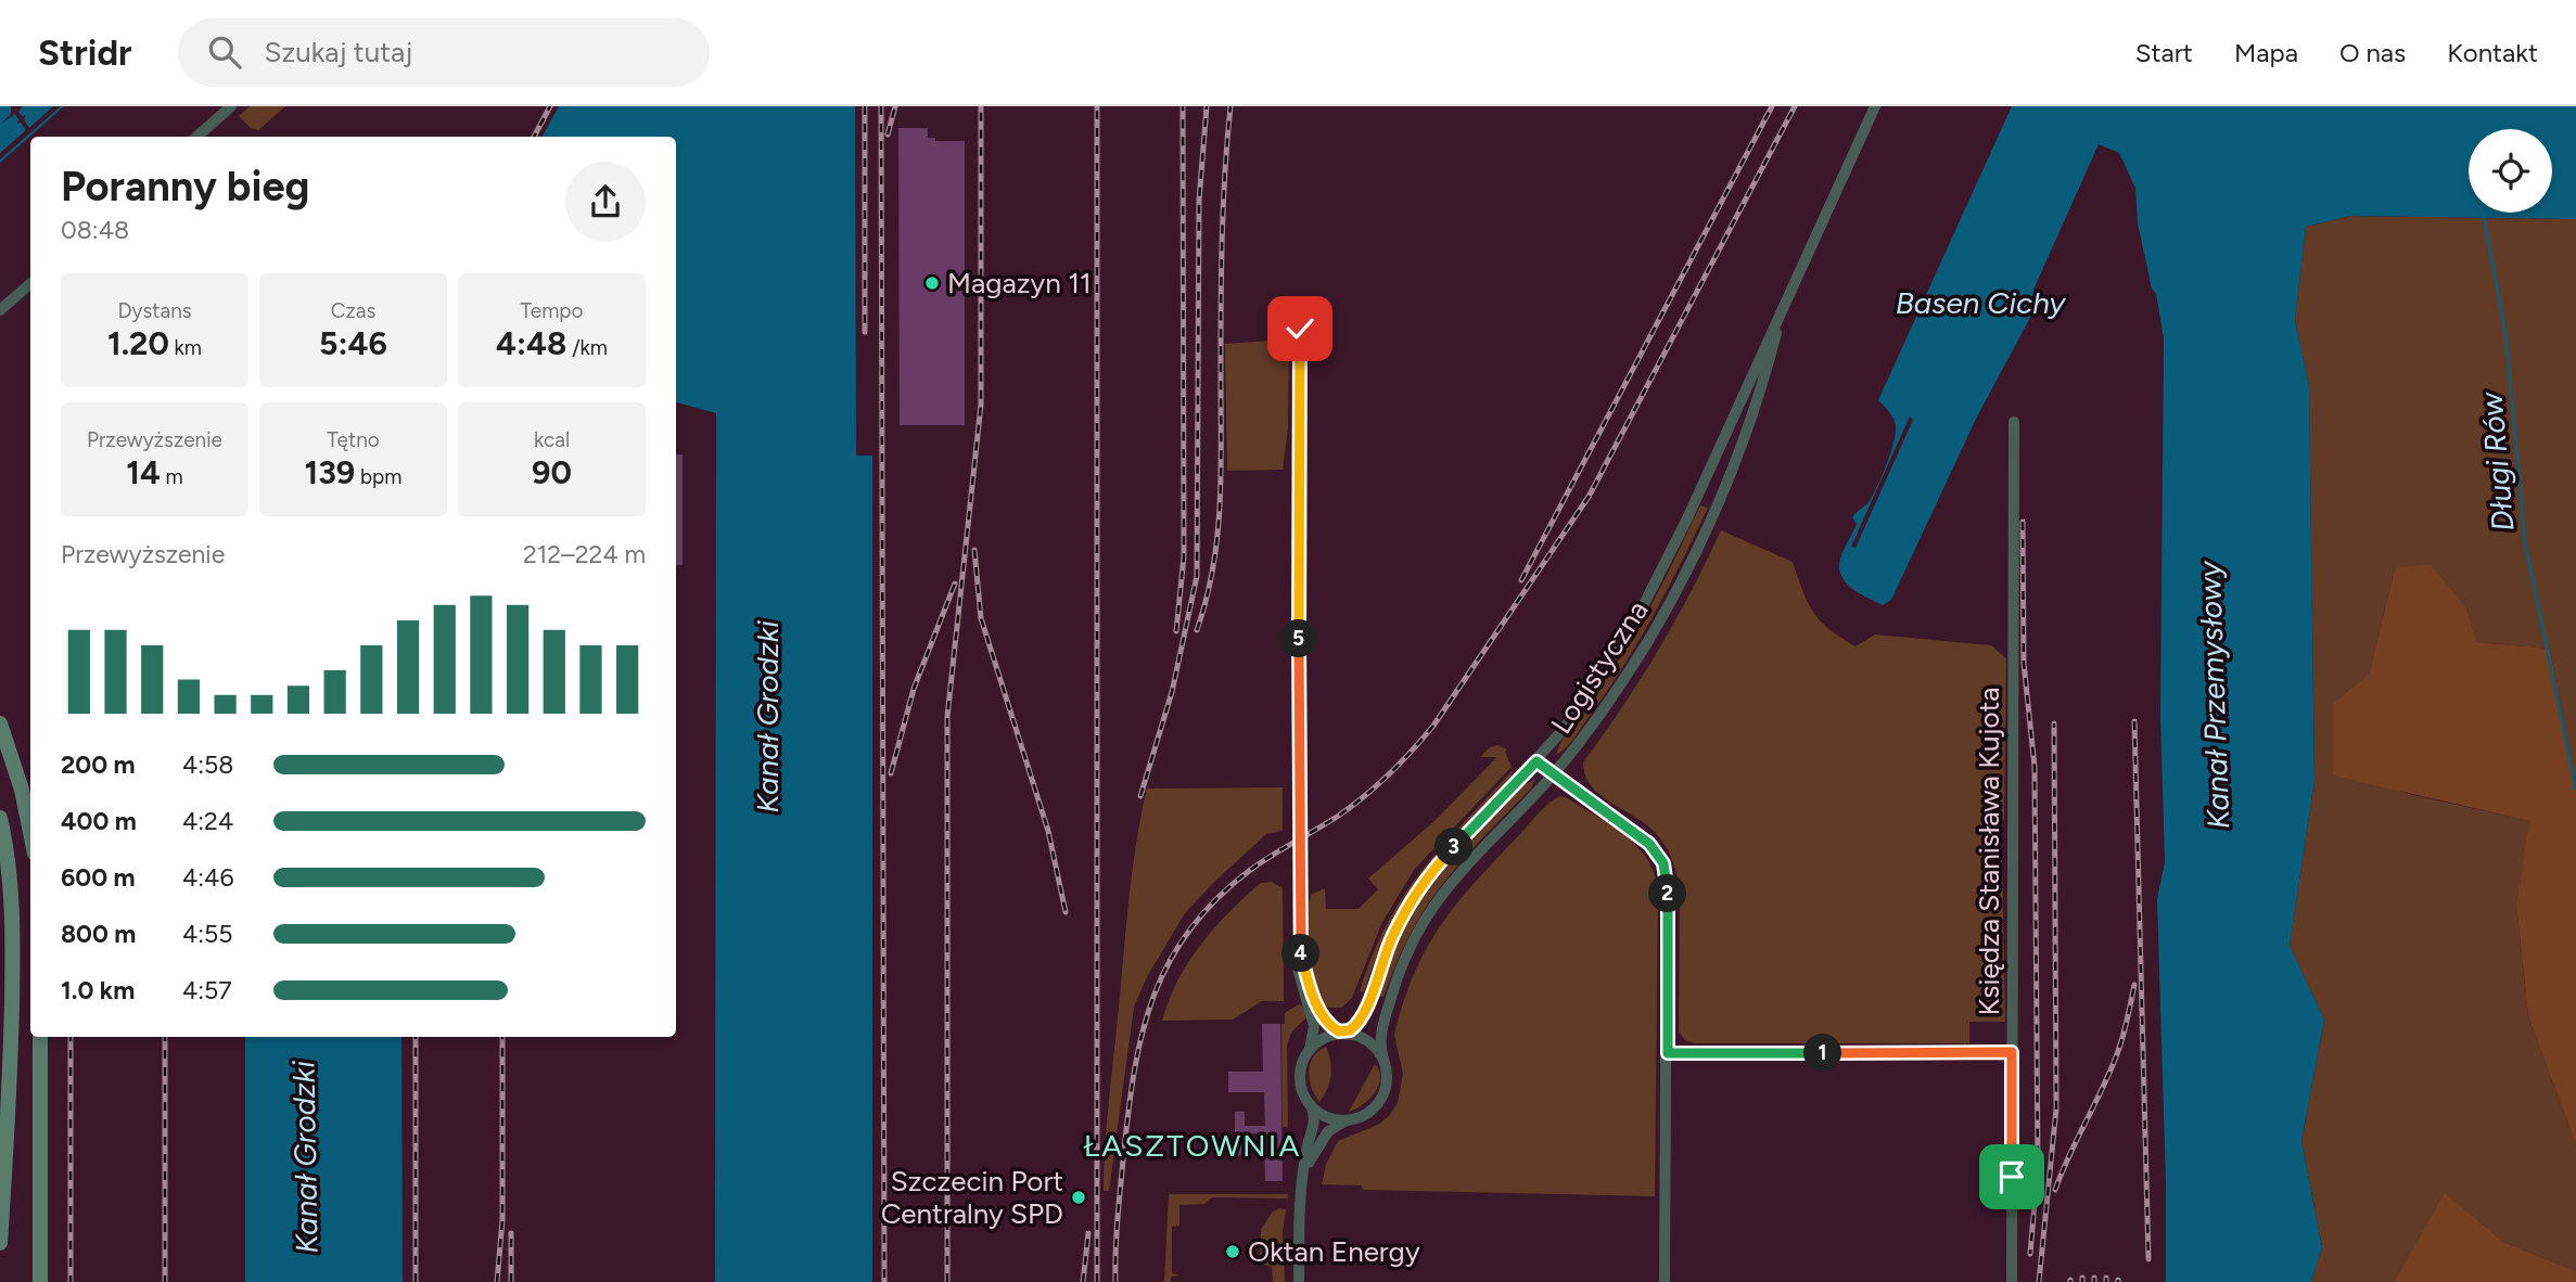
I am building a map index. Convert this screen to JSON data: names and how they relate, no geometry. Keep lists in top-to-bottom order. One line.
{"streets":{"street":["Logistyczna","Księdza Stanisława Kujota"]},"districts":["ŁASZTOWNIA"],"water":["Basen Cichy","Długi Rów","Kanał Przemysłowy","Kanał Grodzki"],"places":["Magazyn 11","Szczecin Port Centralny SPD","Oktan Energy"],"page":{"header":"Stridr","search":"Szukaj tutaj","nav":["Start","Mapa","O nas","Kontakt"],"heading":["Poranny bieg","08:48"],"stats":[["Dystans","1.20 km"],["Czas","5:46"],["Tempo","4:48 /km"],["Przewyższenie","14 m"],["Tętno","139 bpm"],["kcal","90"]],"chart":["Przewyższenie","212–224 m"],"pins":["5","3","2","4","1"],"list":[{"name":"200 m","note":"4:58"},{"name":"400 m","note":"4:24"},{"name":"600 m","note":"4:46"},{"name":"800 m","note":"4:55"},{"name":"1.0 km","note":"4:57"}]}}
